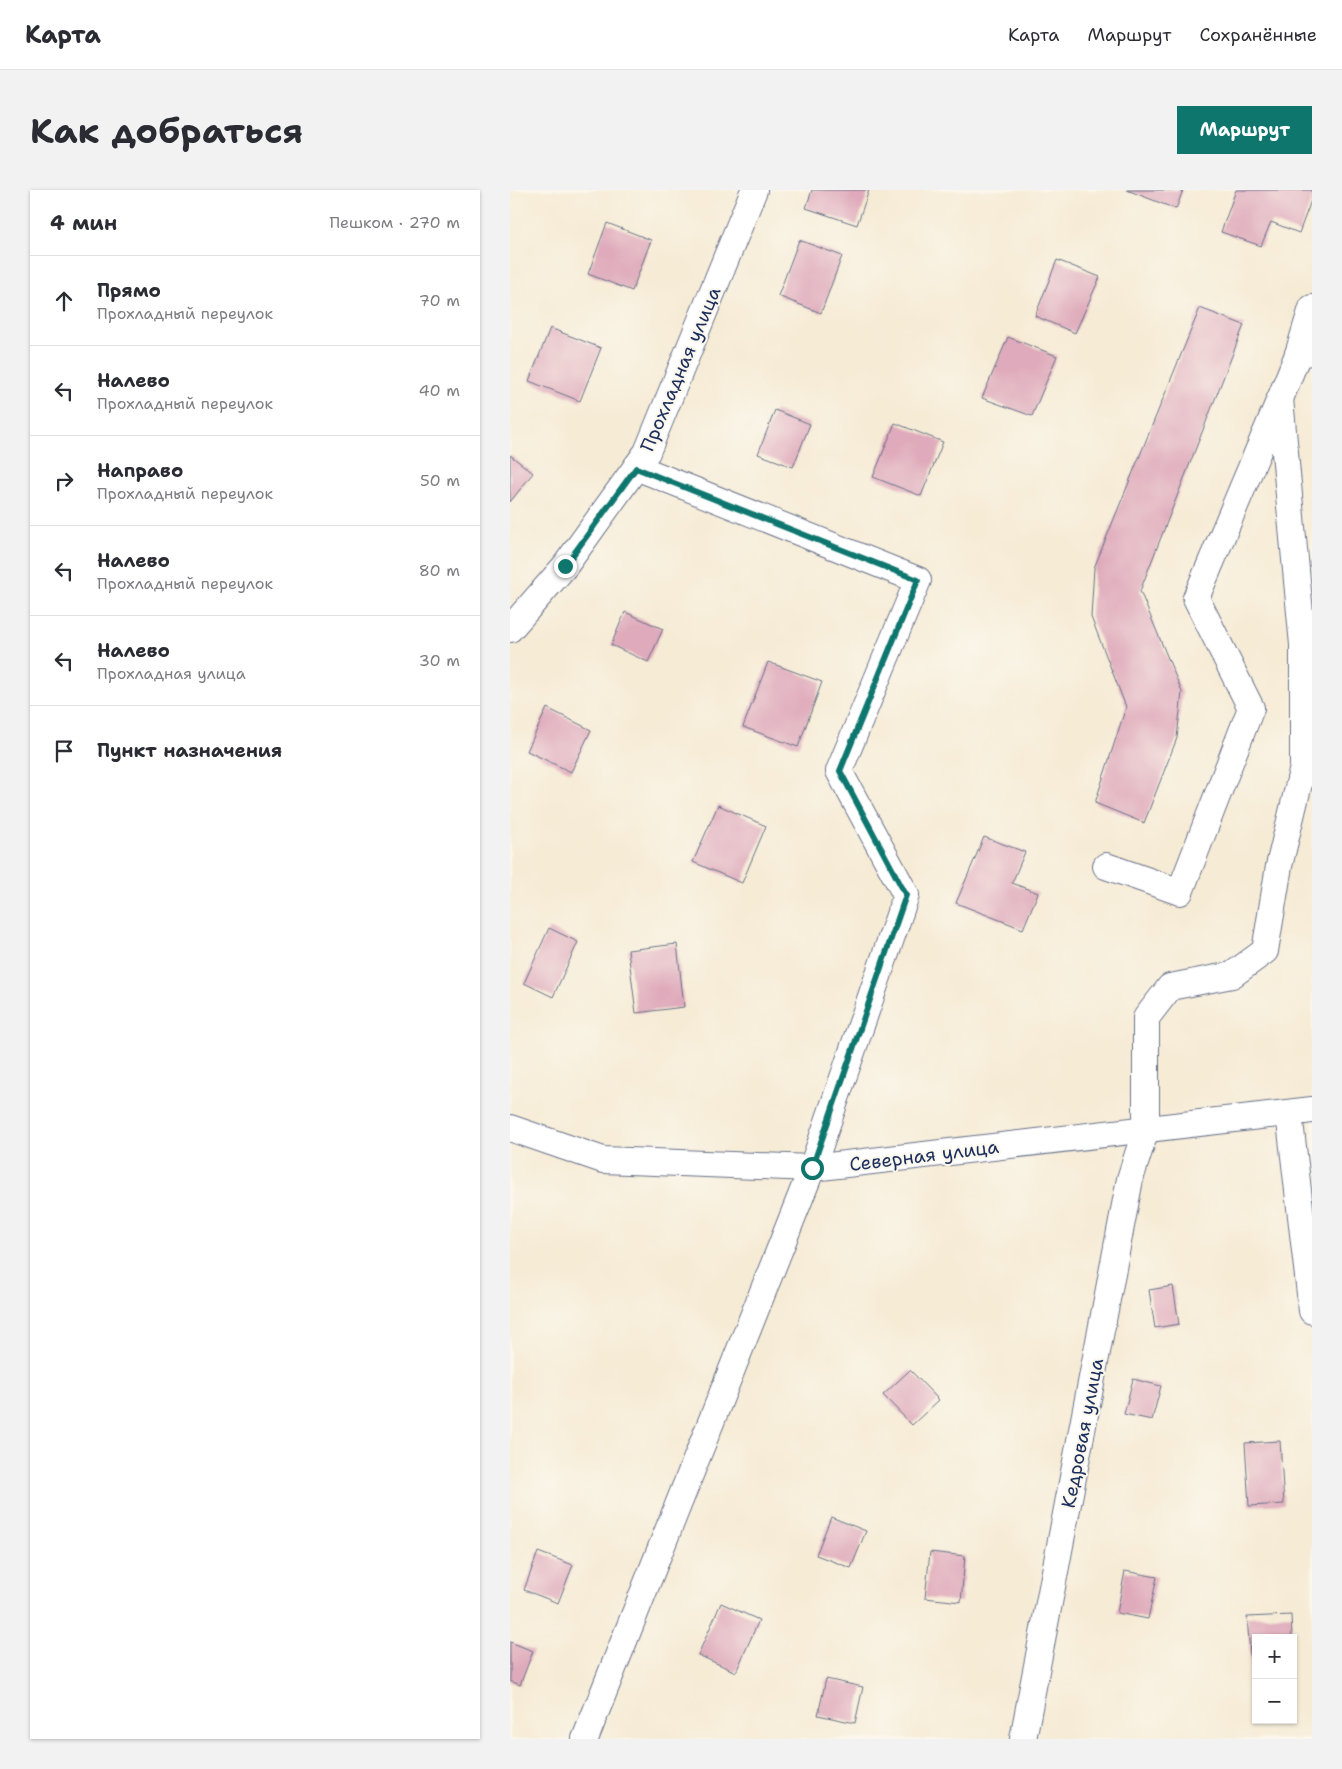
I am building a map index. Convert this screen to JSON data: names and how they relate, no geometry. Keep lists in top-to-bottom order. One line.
{"streets":{"street":["Прохладная улица","Северная улица","Кедровая улица"]},"crossings":[["Северная улица","Кедровая улица"]],"page":{"header":"Карта","nav":["Карта","Маршрут","Сохранённые"],"buttons":"Маршрут","title":"Как добраться","heading":["4 мин","Пешком · 270 m"],"list":[["Прямо","Прохладный переулок","70 m"],["Налево","Прохладный переулок","40 m"],["Направо","Прохладный переулок","50 m"],["Налево","Прохладный переулок","80 m"],["Налево","Прохладная улица","30 m"],"Пункт назначения"],"map_buttons":["+","−"]}}
